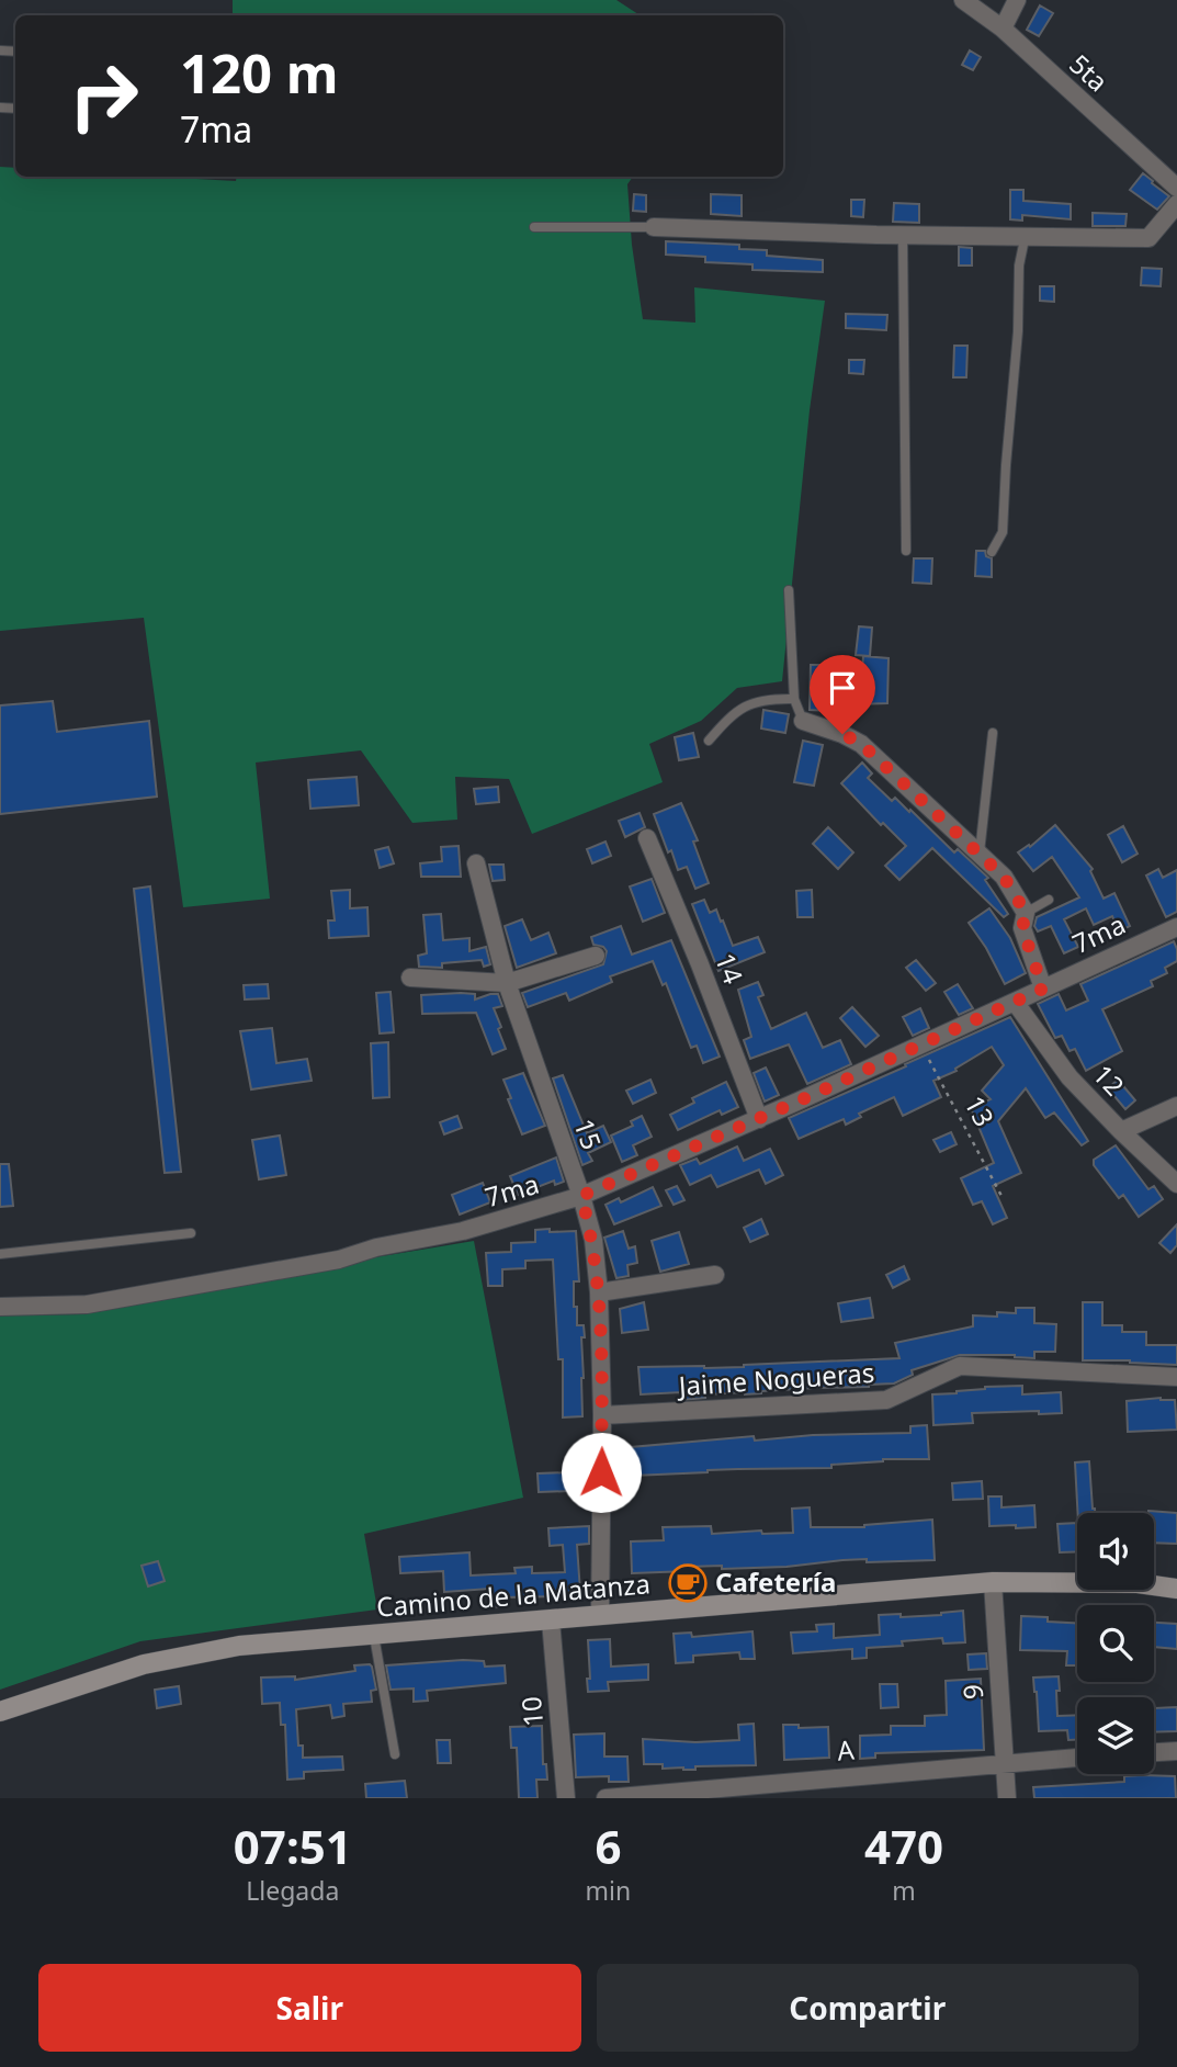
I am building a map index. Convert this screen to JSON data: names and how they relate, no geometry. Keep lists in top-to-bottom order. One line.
{"streets":{"main road":["Camino de la Matanza"],"street":["5ta","7ma","14","12","15","Jaime Nogueras","9","10","A"],"path":["13"]},"crossings":[["7ma","14"],["7ma","12"],["7ma","13"],["7ma","15"],["15","Jaime Nogueras"],["15","Camino de la Matanza"],["Camino de la Matanza","9"],["Camino de la Matanza","10"],["9","A"]],"places":{"cafe":["Cafetería"]},"page":{"turn":["120 m","7ma"],"eta":["07:51","Llegada","6","min","470","m"],"buttons":["Salir","Compartir"]}}
